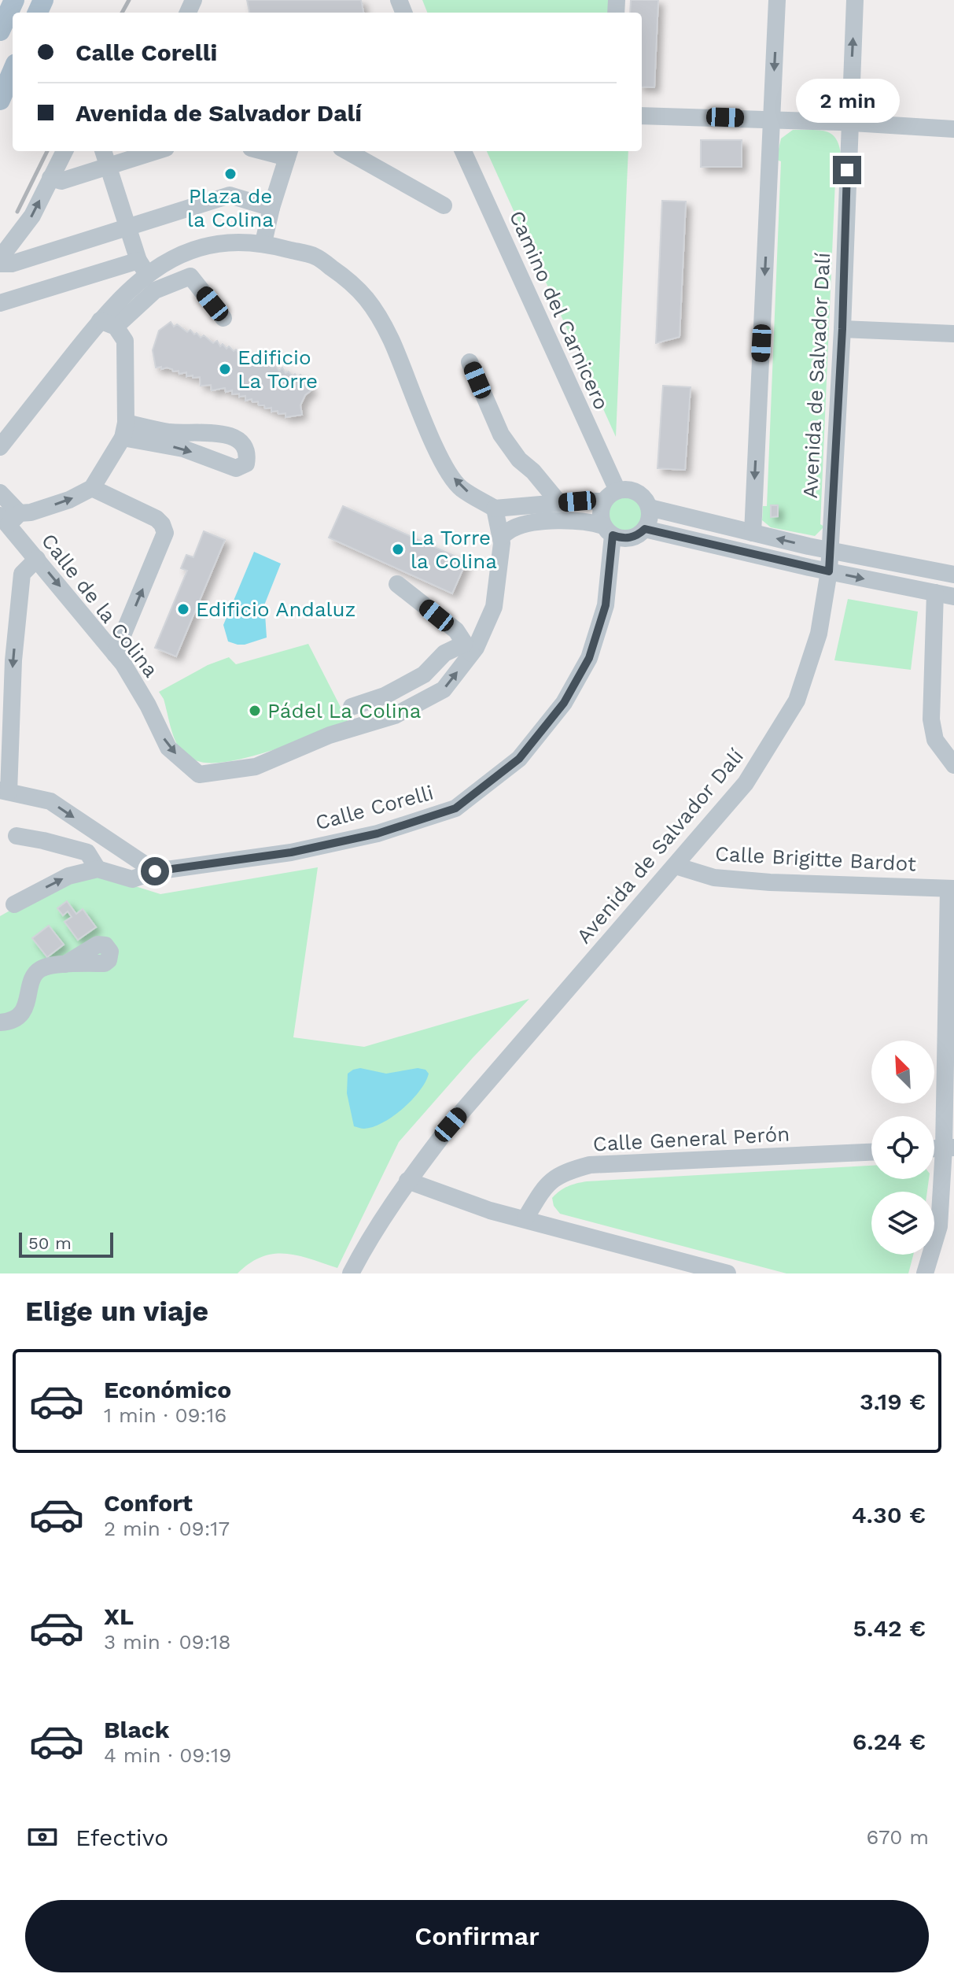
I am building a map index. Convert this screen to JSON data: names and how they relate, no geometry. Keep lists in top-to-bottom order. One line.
{"streets":{"street":["Camino del Carnicero","Avenida de Salvador Dalí","Calle de la Colina","Calle Corelli","Calle Brigitte Bardot","Calle General Perón"]},"crossings":[["Camino del Carnicero","Calle Corelli"],["Avenida de Salvador Dalí","Calle Brigitte Bardot"]],"places":["Plaza de la Colina","Edificio La Torre","La Torre la Colina","Edificio Andaluz","Pádel La Colina"],"scale_bar":"50 m","north":"top left","page":{"banner":["Calle Corelli","Avenida de Salvador Dalí"],"bubble":"2 min","scale":"50 m","heading":"Elige un viaje","list":[{"name":"Económico","note":"1 min · 09:16","value":"3.19 €"},{"name":"Confort","note":"2 min · 09:17","value":"4.30 €"},{"name":"XL","note":"3 min · 09:18","value":"5.42 €"},{"name":"Black","note":"4 min · 09:19","value":"6.24 €"}],"pay":["Efectivo","670 m"],"buttons":"Confirmar"}}
